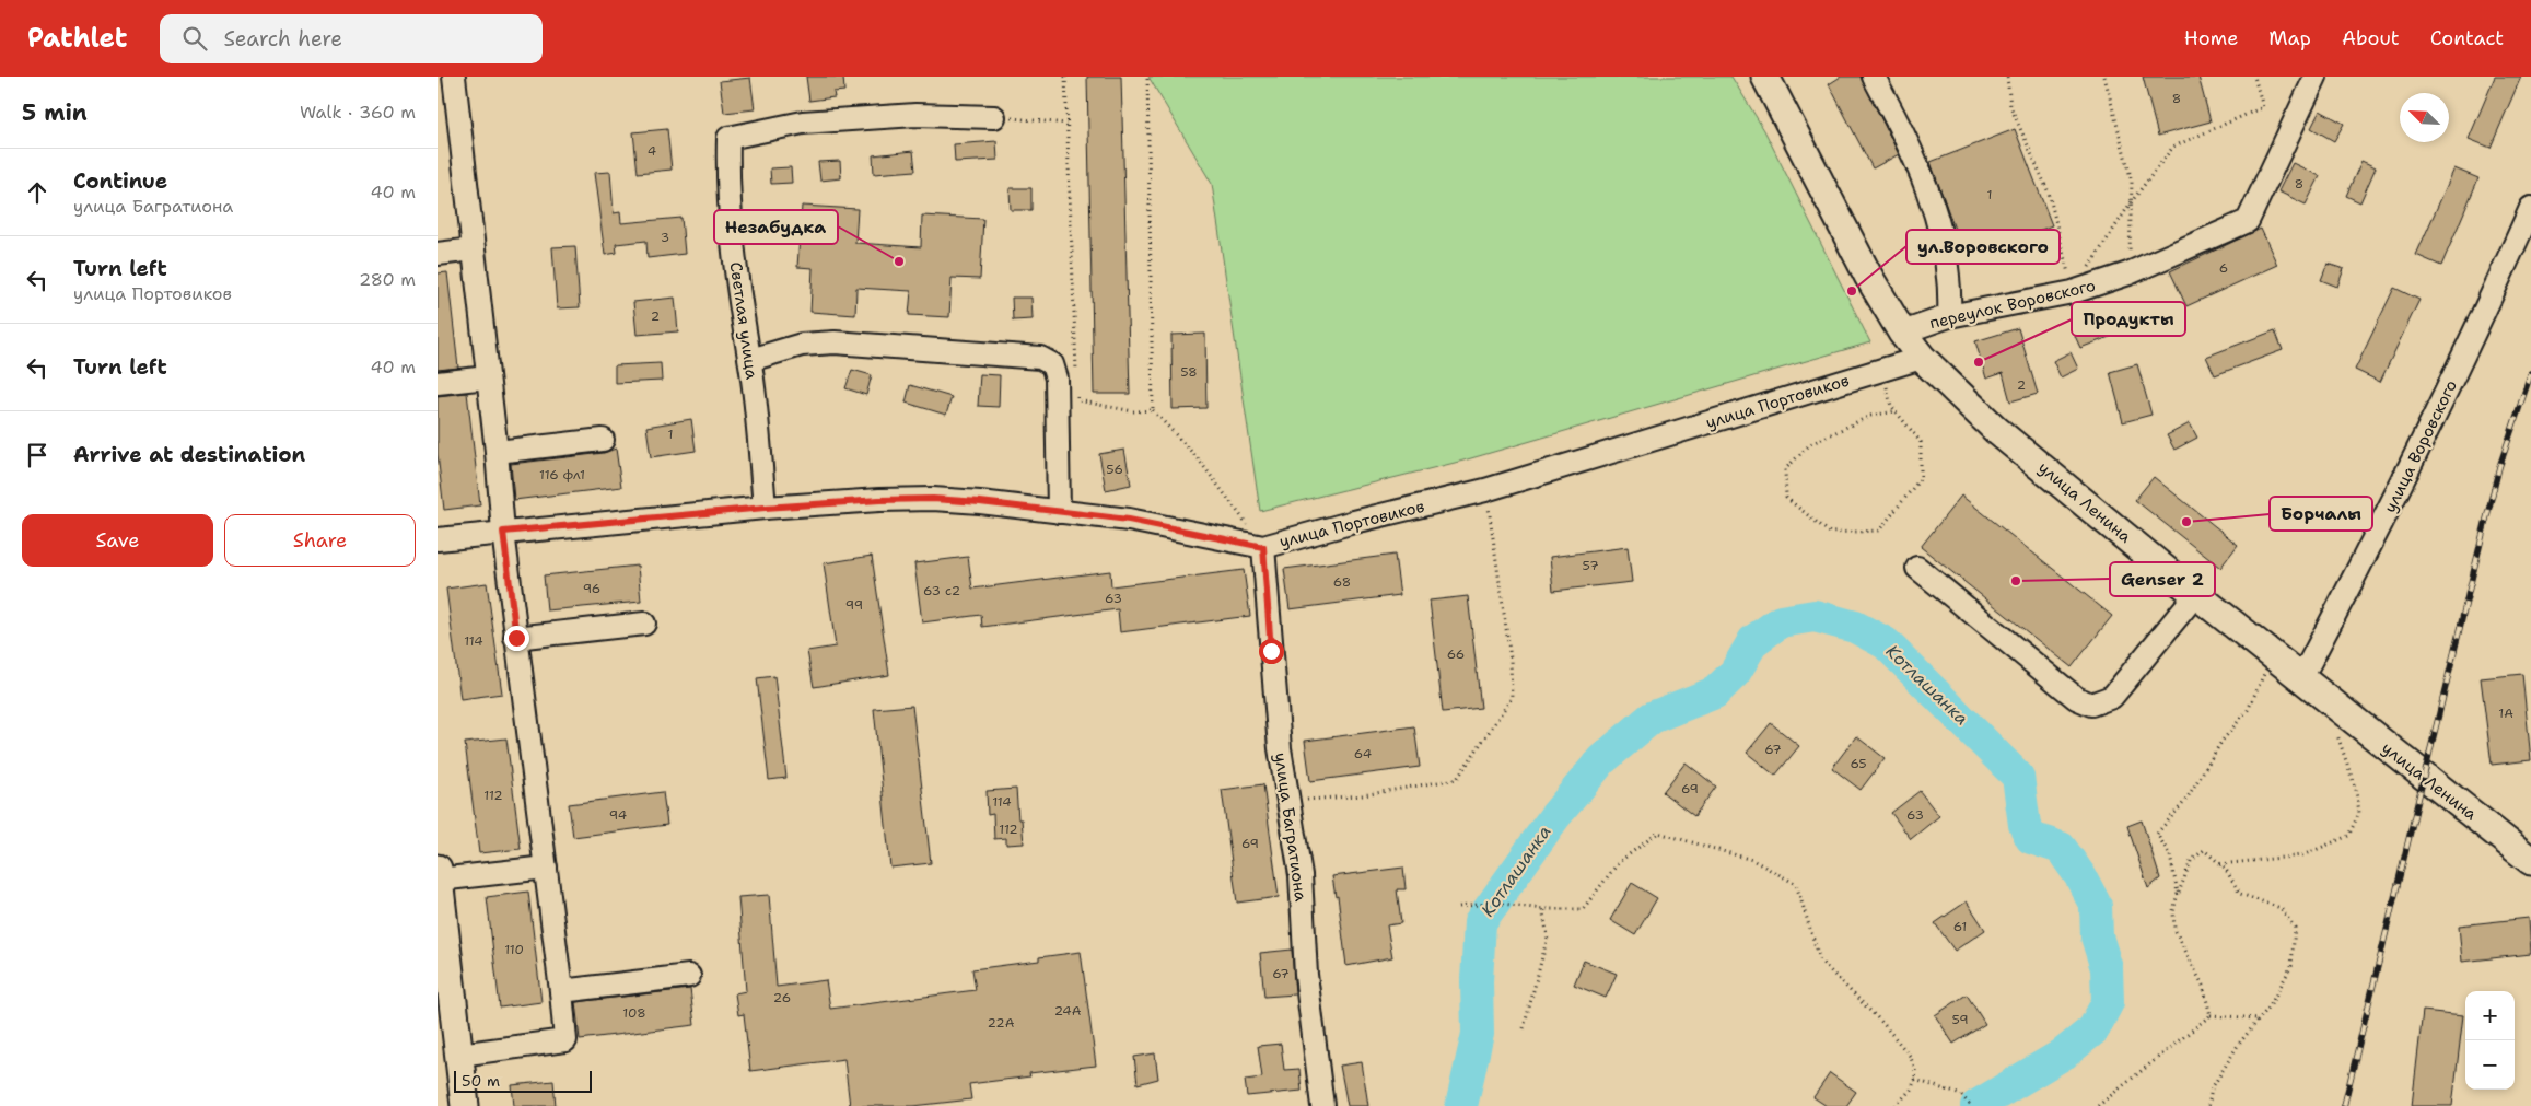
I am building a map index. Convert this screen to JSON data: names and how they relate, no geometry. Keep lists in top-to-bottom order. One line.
{"streets":{"main road":["улица Ленина"],"street":["переулок Воровского","Светлая улица","улица Портовиков","улица Воровского","улица Багратиона"]},"crossings":[["переулок Воровского","улица Ленина"],["Светлая улица","улица Портовиков"],["улица Портовиков","улица Ленина"],["улица Портовиков","улица Багратиона"],["улица Воровского","улица Ленина"]],"water":["Котлашанка"],"places":["Незабудка","ул.Воровского","Продукты","Борчалы","Genser 2"],"house_numbers":["8","4","8","1","3","6","2","58","2","1","56","116 фл1","57","68","96","63 с2","63","99","114","66","1А","67","64","65","69","112","114","94","63","112","69","61","110","67","26","24А","108","59","22А"],"scale_bar":"50 m","north":"top left","page":{"header":"Pathlet","search":"Search here","nav":["Home","Map","About","Contact"],"heading":["5 min","Walk · 360 m"],"list":[["Continue","улица Багратиона","40 m"],["Turn left","улица Портовиков","280 m"],["Turn left","40 m"],"Arrive at destination"],"buttons":["Save","Share"],"map_buttons":["+","−"],"scale":"50 m"}}
